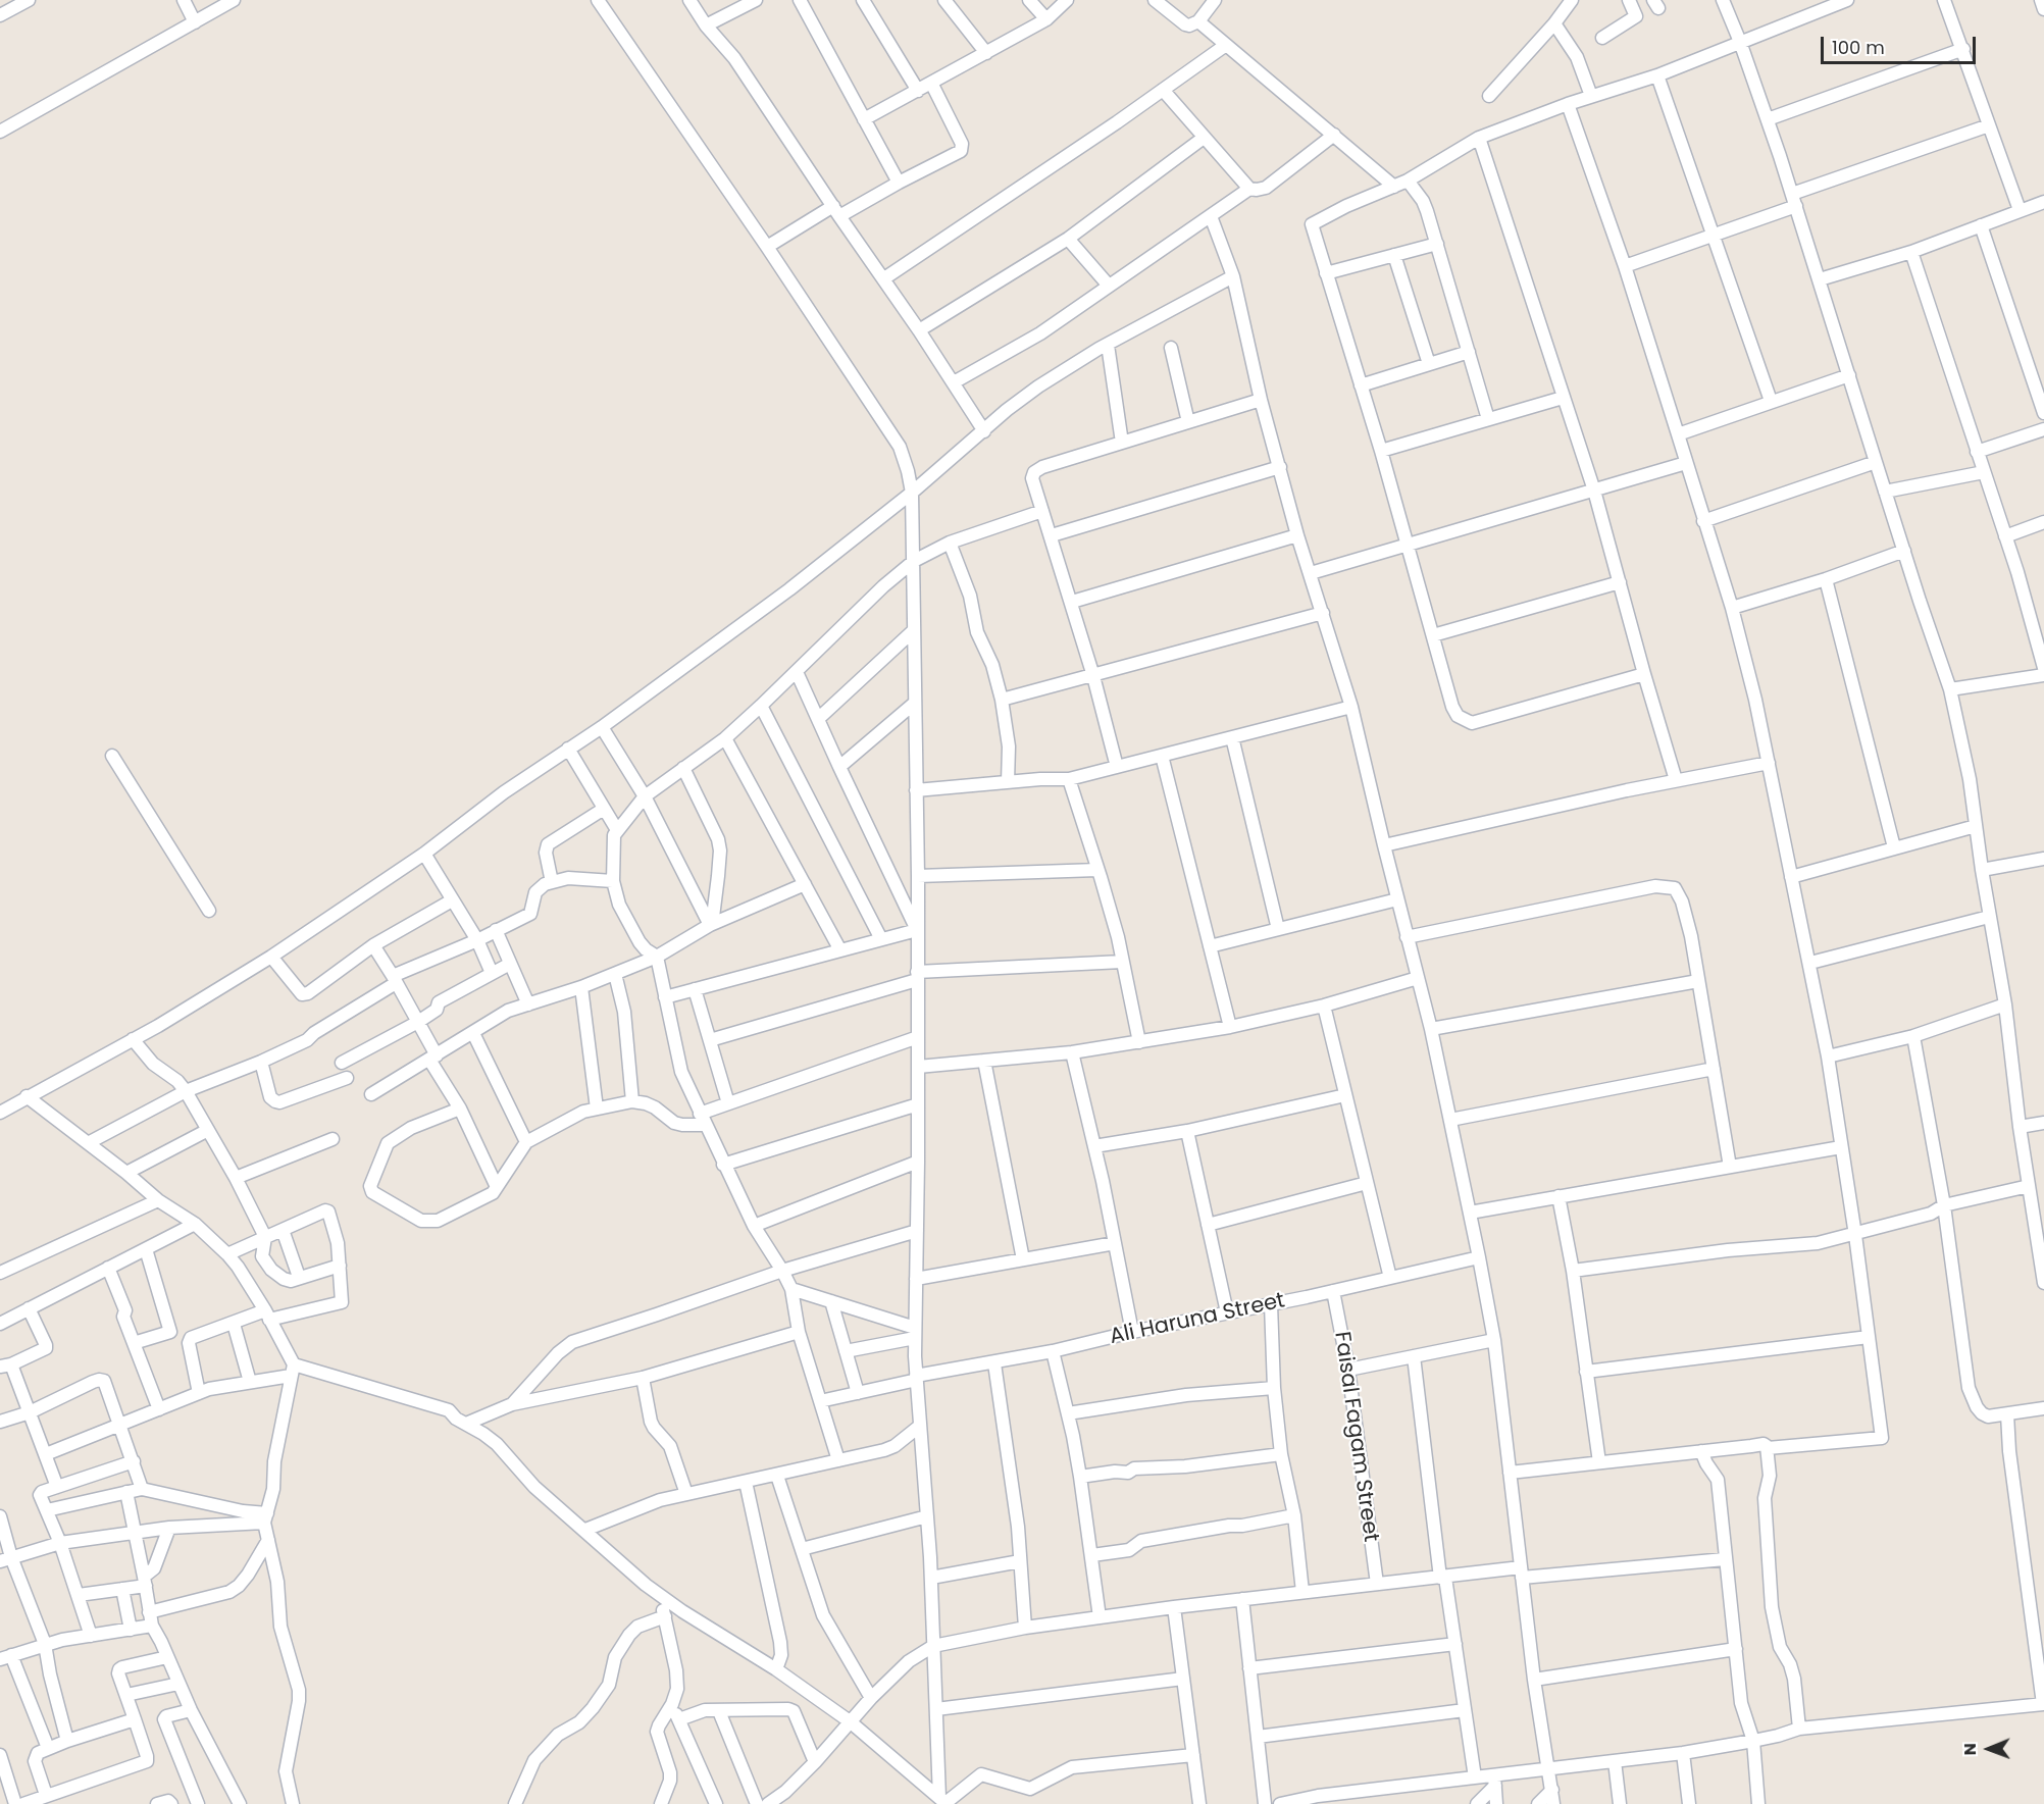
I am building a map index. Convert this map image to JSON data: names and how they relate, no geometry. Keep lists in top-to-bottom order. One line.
{"streets":{"street":["Ali Haruna Street","Faisal Fagam Street"]},"crossings":[["Ali Haruna Street","Faisal Fagam Street"]],"scale_bar":"100 m","north":"left"}
